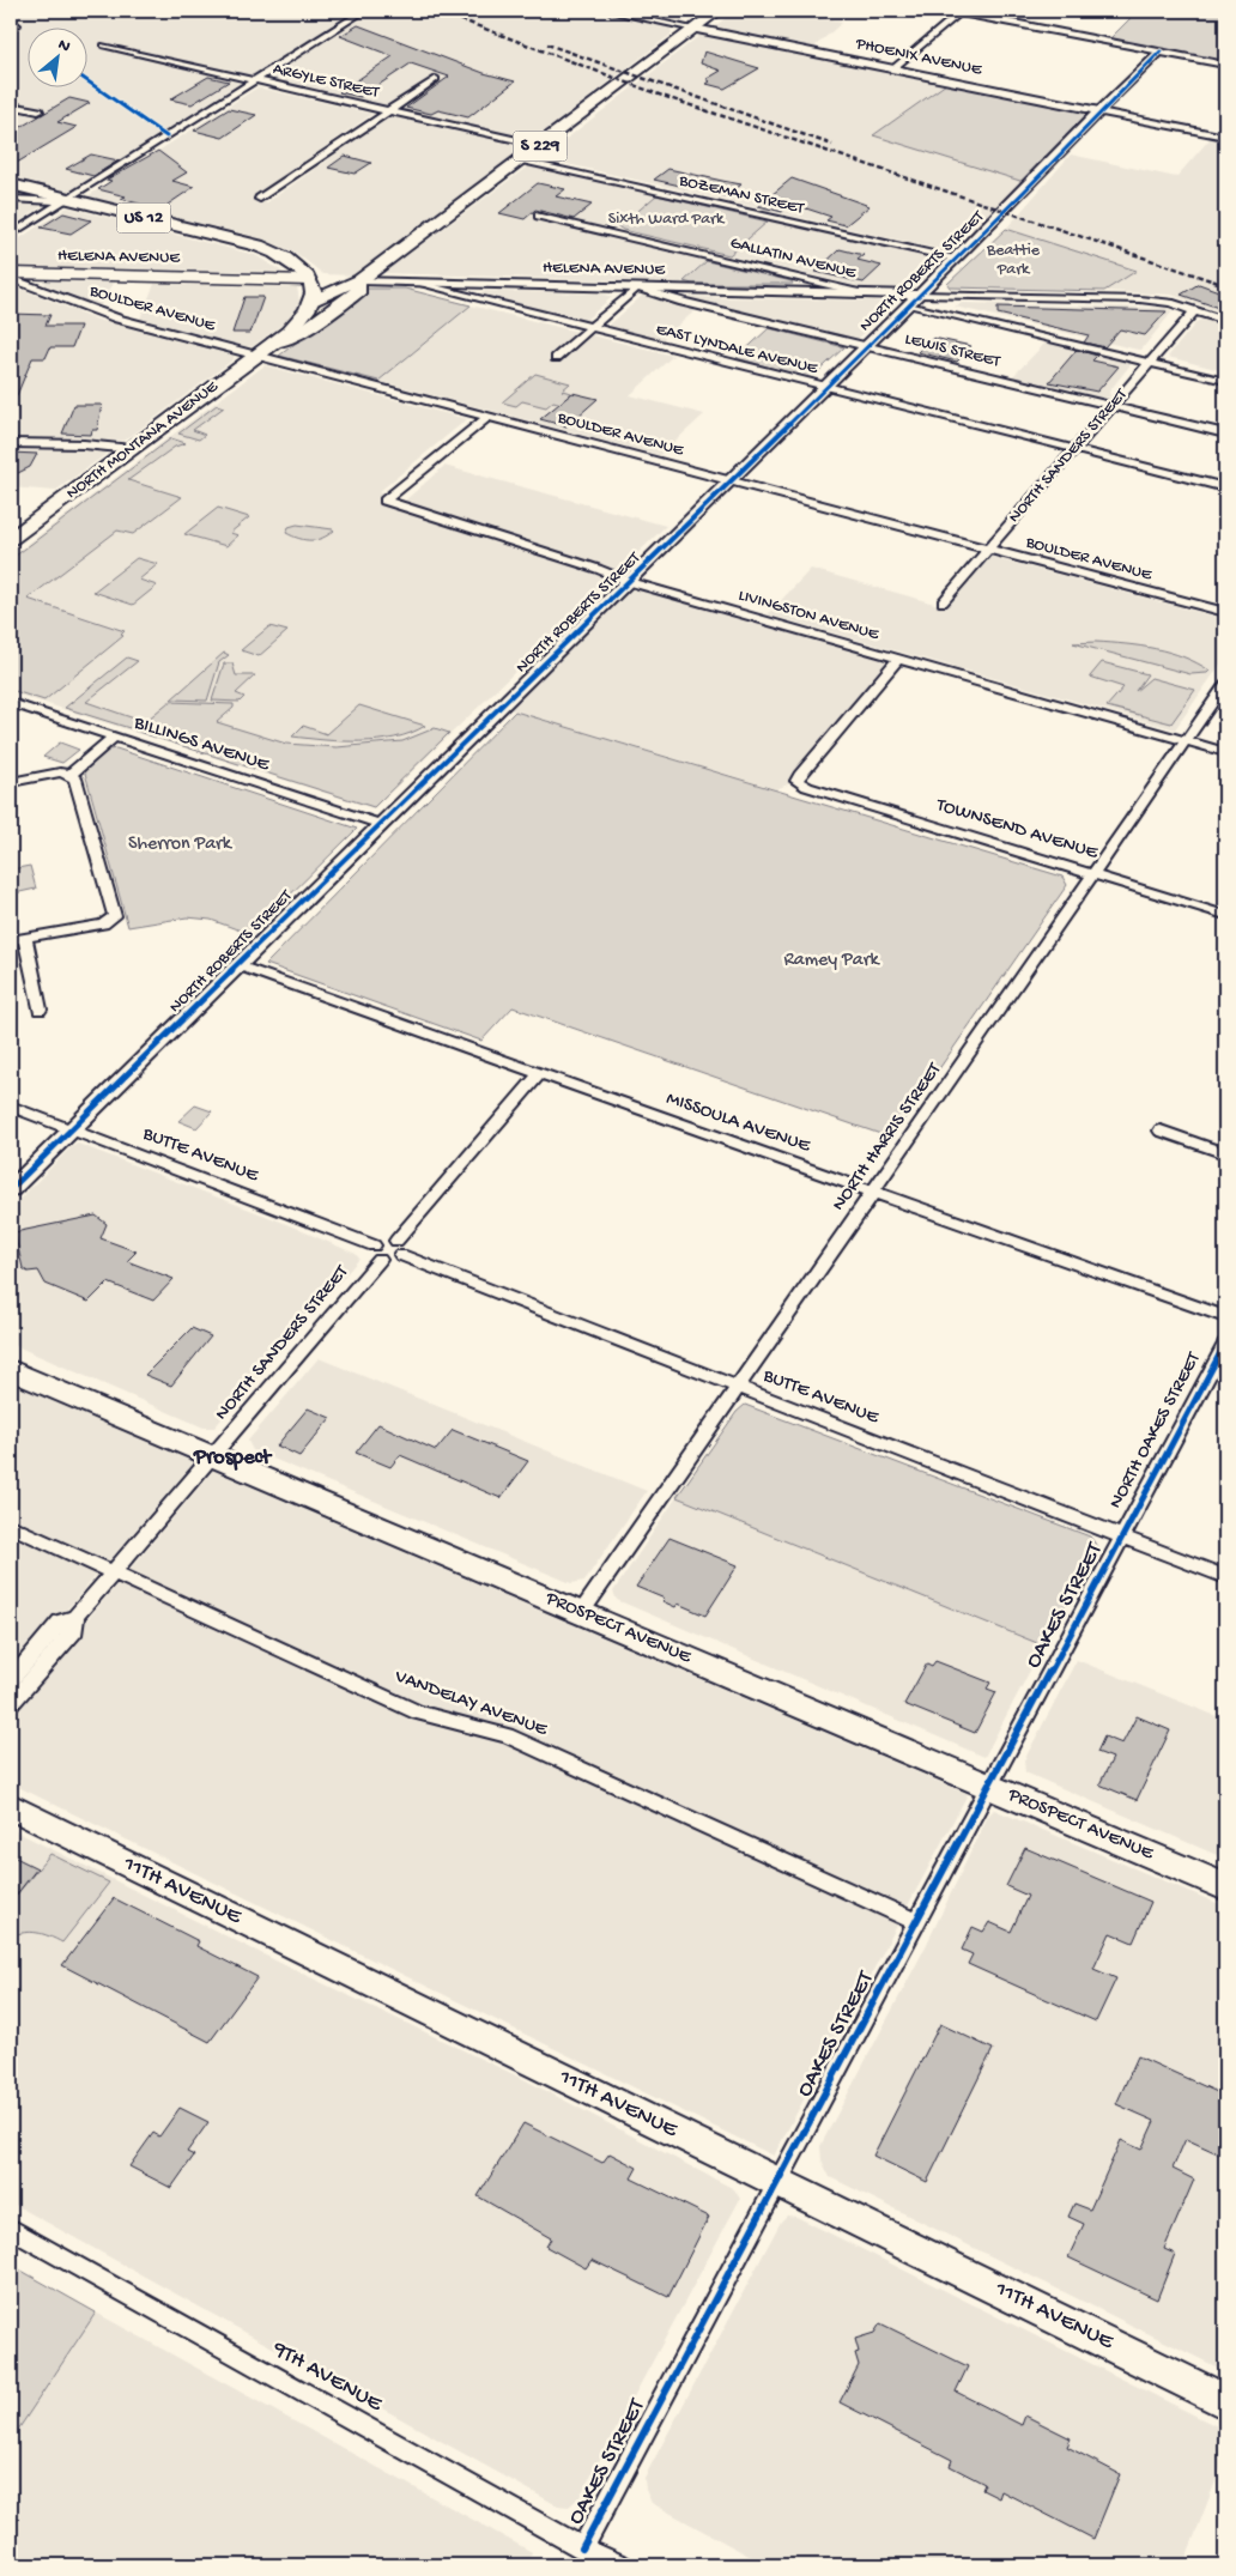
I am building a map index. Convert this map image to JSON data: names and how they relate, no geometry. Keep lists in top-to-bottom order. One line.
{"streets":{"highway":["US 12","NORTH MONTANA AVENUE","PROSPECT AVENUE","11TH AVENUE"],"main road":["S 229","HELENA AVENUE"],"street":["PHOENIX AVENUE","ARGYLE STREET","BOZEMAN STREET","GALLATIN AVENUE","NORTH ROBERTS STREET","BOULDER AVENUE","EAST LYNDALE AVENUE","LEWIS STREET","NORTH SANDERS STREET","LIVINGSTON AVENUE","BILLINGS AVENUE","TOWNSEND AVENUE","MISSOULA AVENUE","NORTH HARRIS STREET","BUTTE AVENUE","NORTH OAKES STREET","OAKES STREET","VANDELAY AVENUE","9TH AVENUE"]},"crossings":[["PHOENIX AVENUE","NORTH ROBERTS STREET"],["PHOENIX AVENUE","NORTH MONTANA AVENUE"],["ARGYLE STREET","NORTH MONTANA AVENUE"],["BOZEMAN STREET","NORTH ROBERTS STREET"],["BOZEMAN STREET","NORTH MONTANA AVENUE"],["US 12","HELENA AVENUE"],["HELENA AVENUE","GALLATIN AVENUE"],["HELENA AVENUE","NORTH ROBERTS STREET"],["HELENA AVENUE","BOULDER AVENUE"],["HELENA AVENUE","EAST LYNDALE AVENUE"],["HELENA AVENUE","LEWIS STREET"],["HELENA AVENUE","NORTH MONTANA AVENUE"],["HELENA AVENUE","NORTH SANDERS STREET"],["NORTH ROBERTS STREET","BOULDER AVENUE"],["NORTH ROBERTS STREET","EAST LYNDALE AVENUE"],["NORTH ROBERTS STREET","LEWIS STREET"],["NORTH ROBERTS STREET","LIVINGSTON AVENUE"],["NORTH ROBERTS STREET","BILLINGS AVENUE"],["NORTH ROBERTS STREET","MISSOULA AVENUE"],["NORTH ROBERTS STREET","BUTTE AVENUE"],["BOULDER AVENUE","NORTH MONTANA AVENUE"],["BOULDER AVENUE","NORTH SANDERS STREET"],["BOULDER AVENUE","LIVINGSTON AVENUE"],["EAST LYNDALE AVENUE","NORTH SANDERS STREET"],["LEWIS STREET","NORTH SANDERS STREET"],["NORTH SANDERS STREET","BUTTE AVENUE"],["NORTH SANDERS STREET","PROSPECT AVENUE"],["NORTH SANDERS STREET","VANDELAY AVENUE"],["LIVINGSTON AVENUE","TOWNSEND AVENUE"],["LIVINGSTON AVENUE","NORTH HARRIS STREET"],["TOWNSEND AVENUE","NORTH HARRIS STREET"],["MISSOULA AVENUE","NORTH HARRIS STREET"],["NORTH HARRIS STREET","BUTTE AVENUE"],["NORTH HARRIS STREET","PROSPECT AVENUE"],["BUTTE AVENUE","NORTH OAKES STREET"],["BUTTE AVENUE","OAKES STREET"],["NORTH OAKES STREET","OAKES STREET"],["OAKES STREET","PROSPECT AVENUE"],["OAKES STREET","VANDELAY AVENUE"],["OAKES STREET","11TH AVENUE"],["OAKES STREET","9TH AVENUE"]],"districts":["Prospect"],"parks":["Sixth Ward Park","Beattie Park","Sherron Park","Ramey Park"],"north":"top right"}
